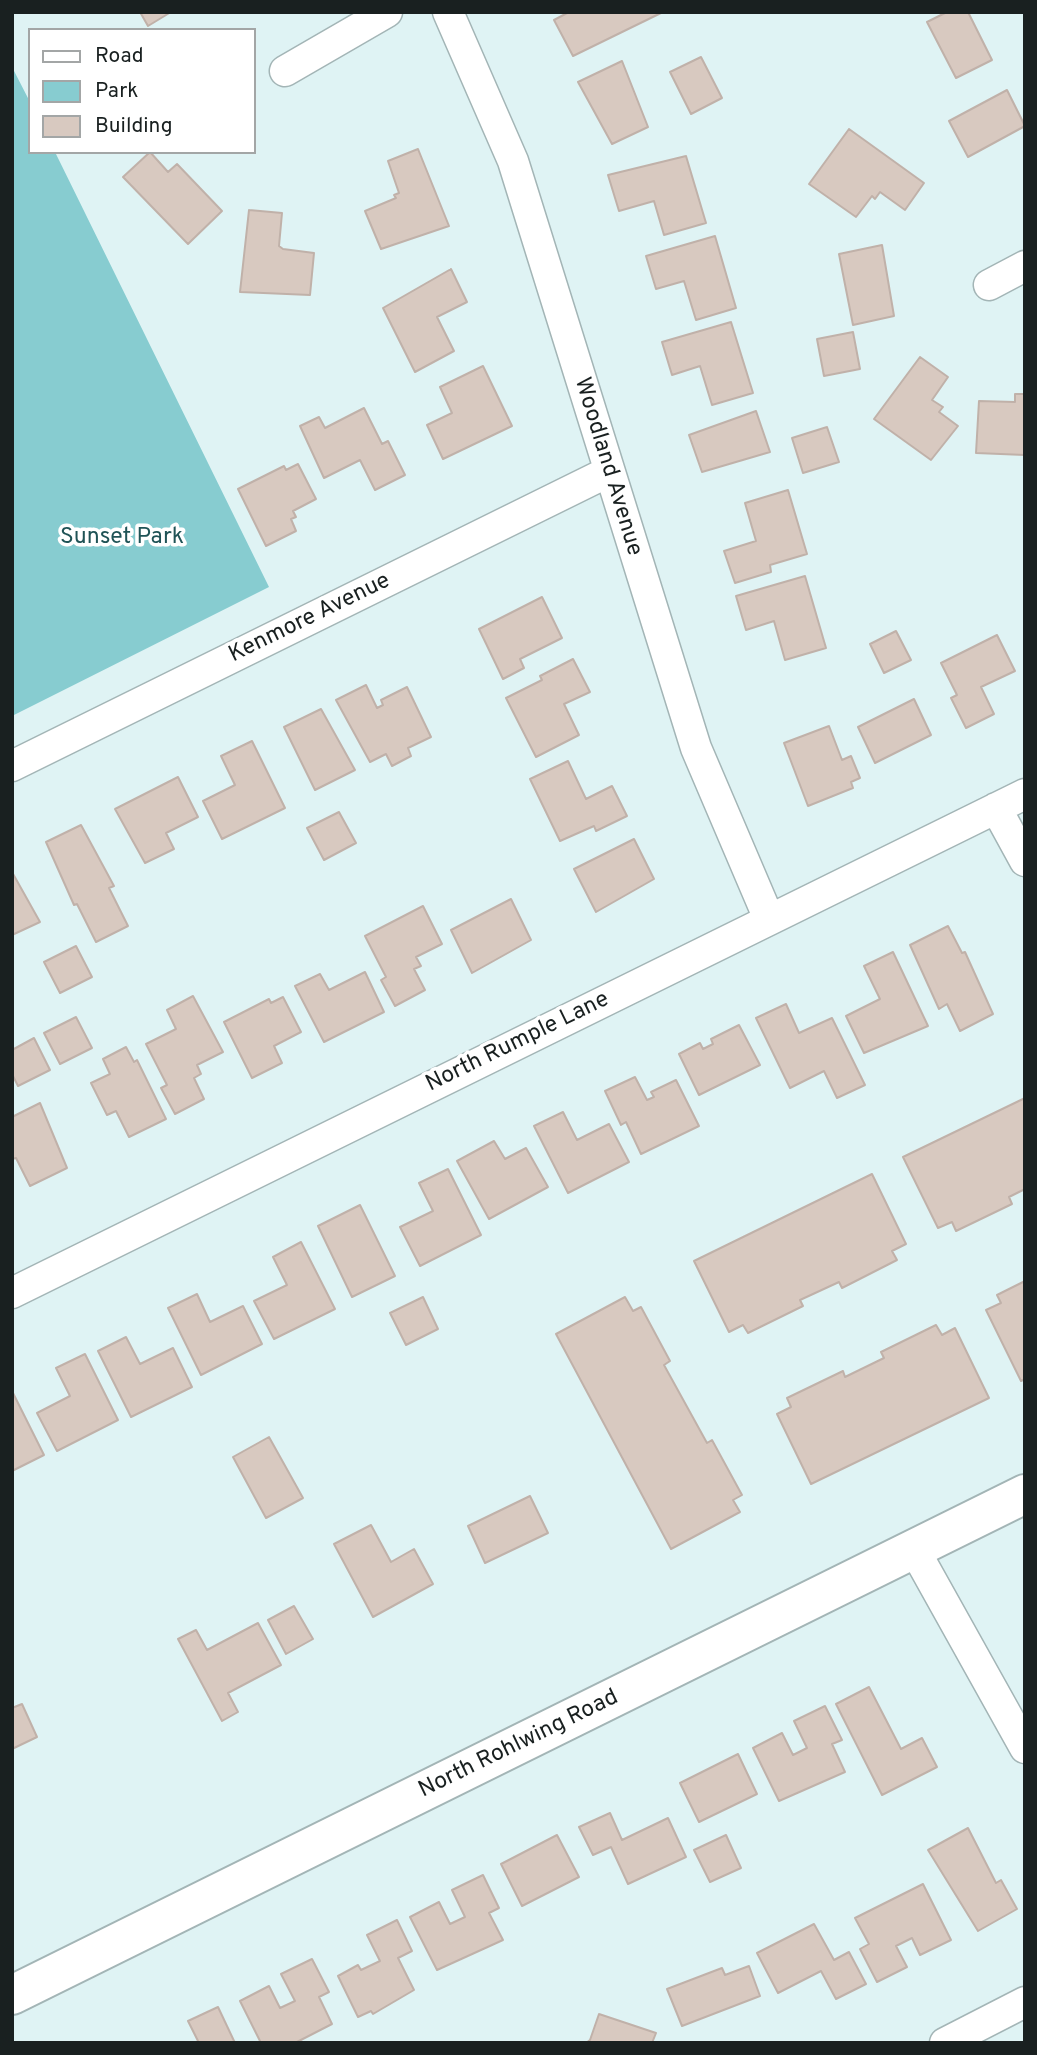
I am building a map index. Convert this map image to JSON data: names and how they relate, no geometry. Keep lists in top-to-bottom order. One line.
{"streets":{"main road":["North Rohlwing Road"],"street":["Woodland Avenue","Kenmore Avenue","North Rumple Lane"]},"crossings":[["Woodland Avenue","Kenmore Avenue"],["Woodland Avenue","North Rumple Lane"]],"parks":["Sunset Park"],"legend":["Road","Park","Building"]}
